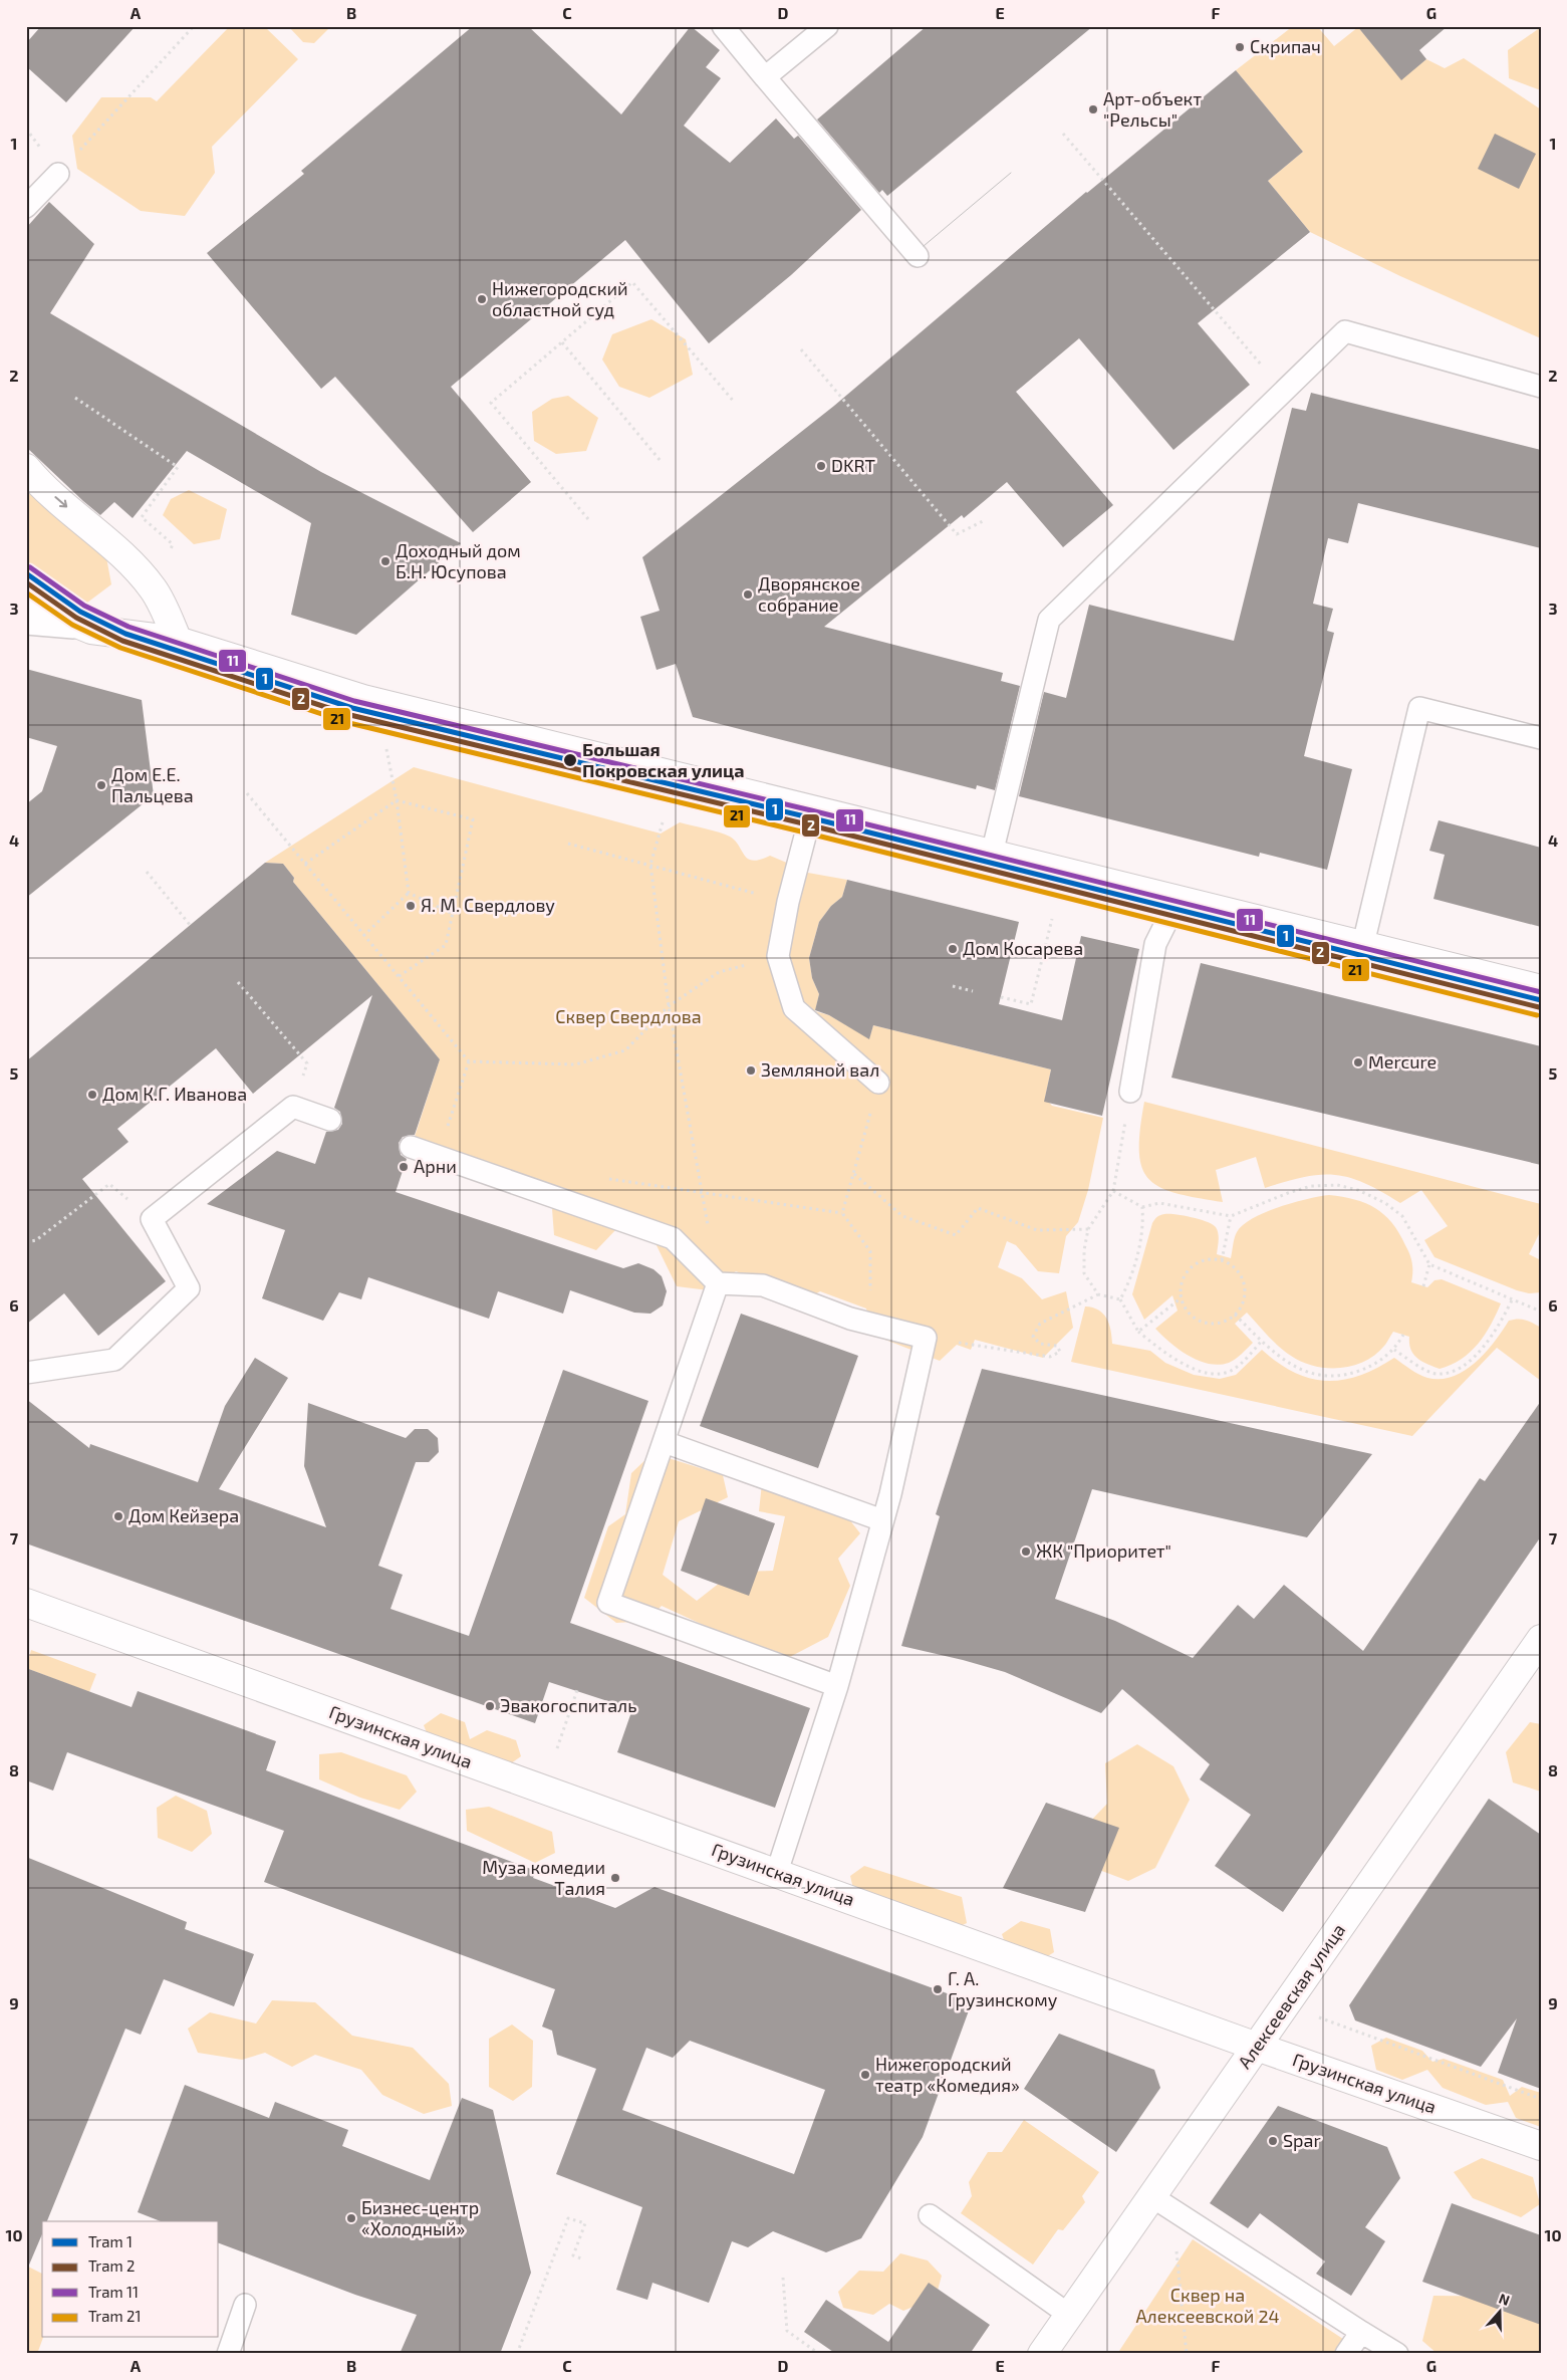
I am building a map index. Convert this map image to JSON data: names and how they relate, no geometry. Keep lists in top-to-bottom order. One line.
{"streets":{"street":["Грузинская улица","Алексеевская улица"]},"crossings":[["Грузинская улица","Алексеевская улица"]],"parks":["Сквер Свердлова","Сквер на Алексеевской 24"],"places":["Скрипач","Арт-объект \"Рельсы\"","Нижегородский областной суд","DKRT","Доходный дом Б.Н. Юсупова","Дворянское собрание","Большая Покровская улица","Дом Е.Е. Пальцева","Я. М. Свердлову","Дом Косарева","Mercure","Земляной вал","Дом К.Г. Иванова","Арни","Дом Кейзера","ЖК \"Приоритет\"","Эвакогоспиталь","Муза комедии Талия","Г. А. Грузинскому","Нижегородский театр «Комедия»","Spar","Бизнес-центр «Холодный»"],"lines":["tram line 11","tram line 1","tram line 2","tram line 21"],"legend":["Tram 1","Tram 2","Tram 11","Tram 21"],"north":"top","grid":{"columns":["A","B","C","D","E","F","G"],"rows":["1","2","3","4","5","6","7","8","9","10"]}}
